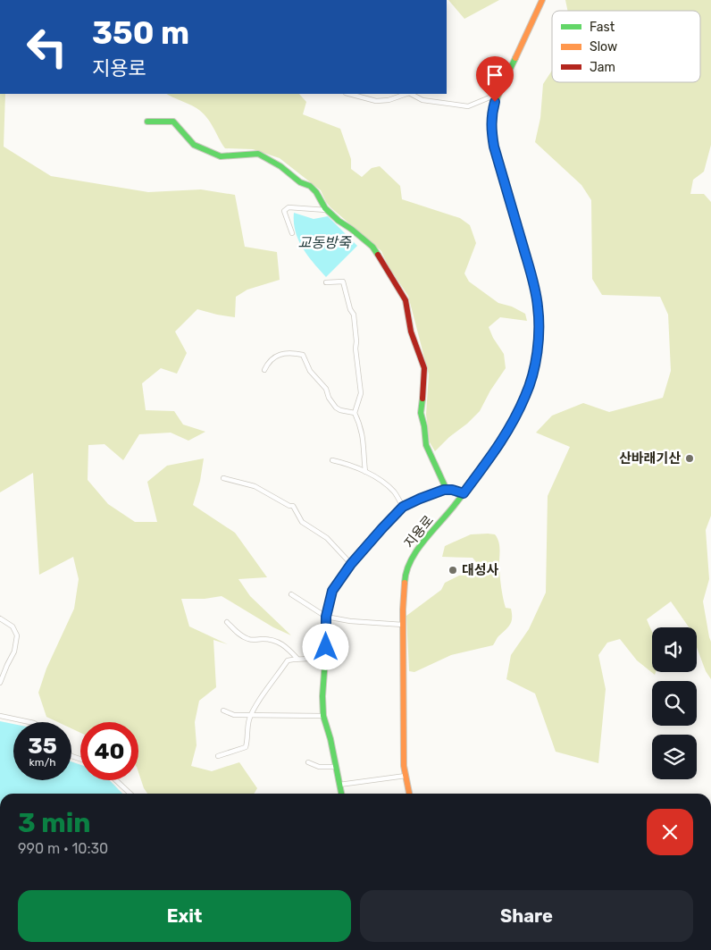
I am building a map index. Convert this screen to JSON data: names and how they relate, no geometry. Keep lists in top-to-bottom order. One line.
{"streets":{"street":["지용로"]},"water":["교동방죽"],"places":["산바래기산","대성사"],"legend":["Fast","Slow","Jam"],"page":{"turn":["350 m","지용로"],"speed":"35 km/h","limit":"40","heading":["3 min","990 m · 10:30"],"buttons":["Exit","Share"]}}
